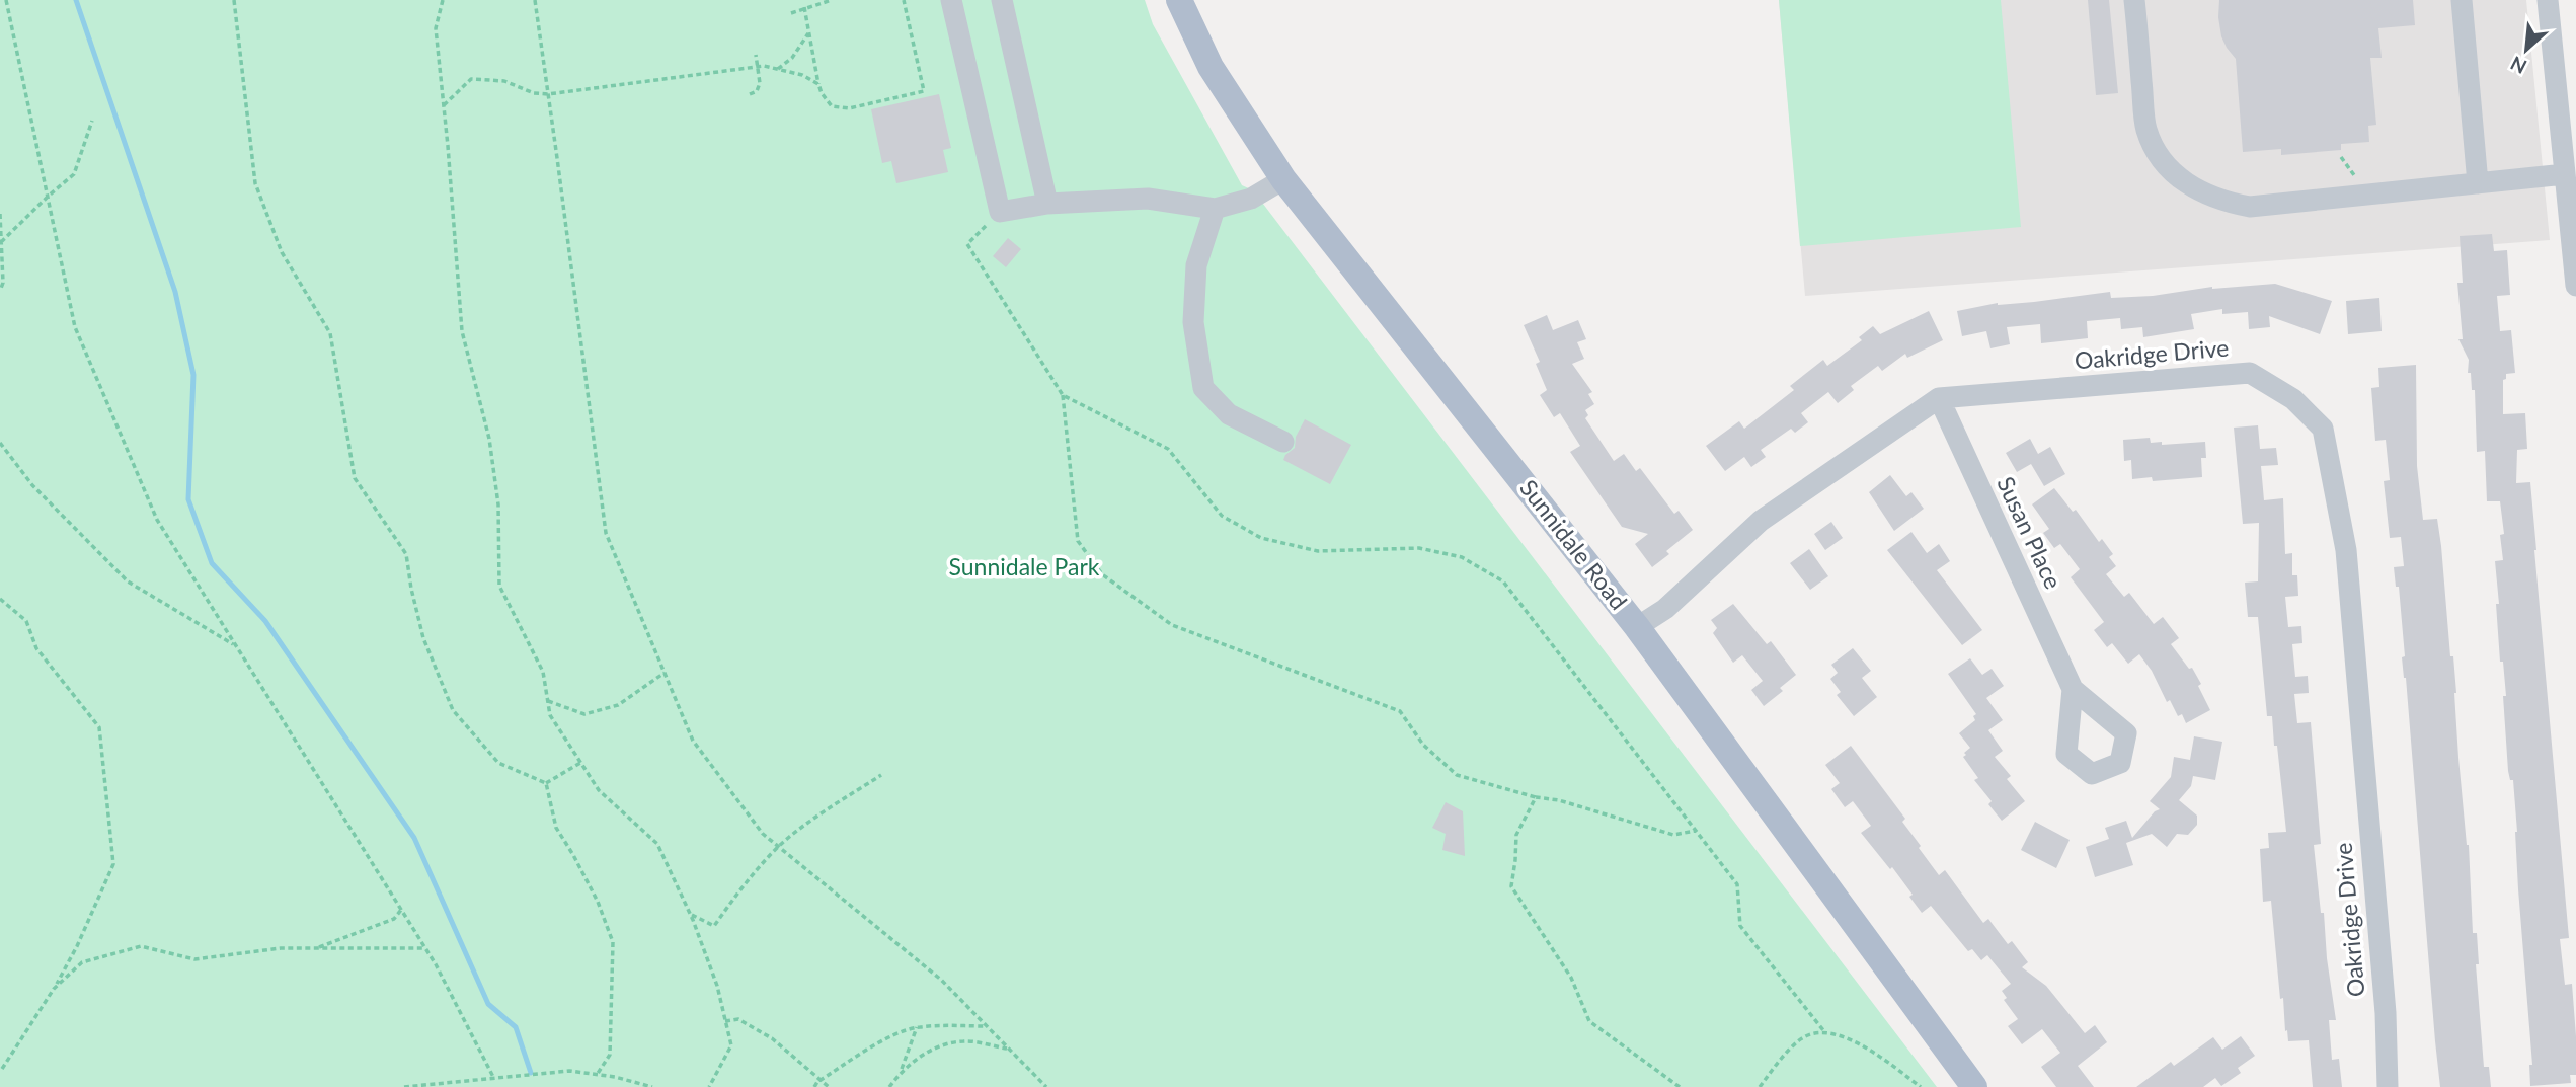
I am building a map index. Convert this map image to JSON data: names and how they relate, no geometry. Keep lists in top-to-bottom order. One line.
{"streets":{"main road":["Sunnidale Road"],"street":["Oakridge Drive","Susan Place"]},"crossings":[["Oakridge Drive","Susan Place"],["Oakridge Drive","Sunnidale Road"]],"parks":["Sunnidale Park"],"north":"bottom left"}
